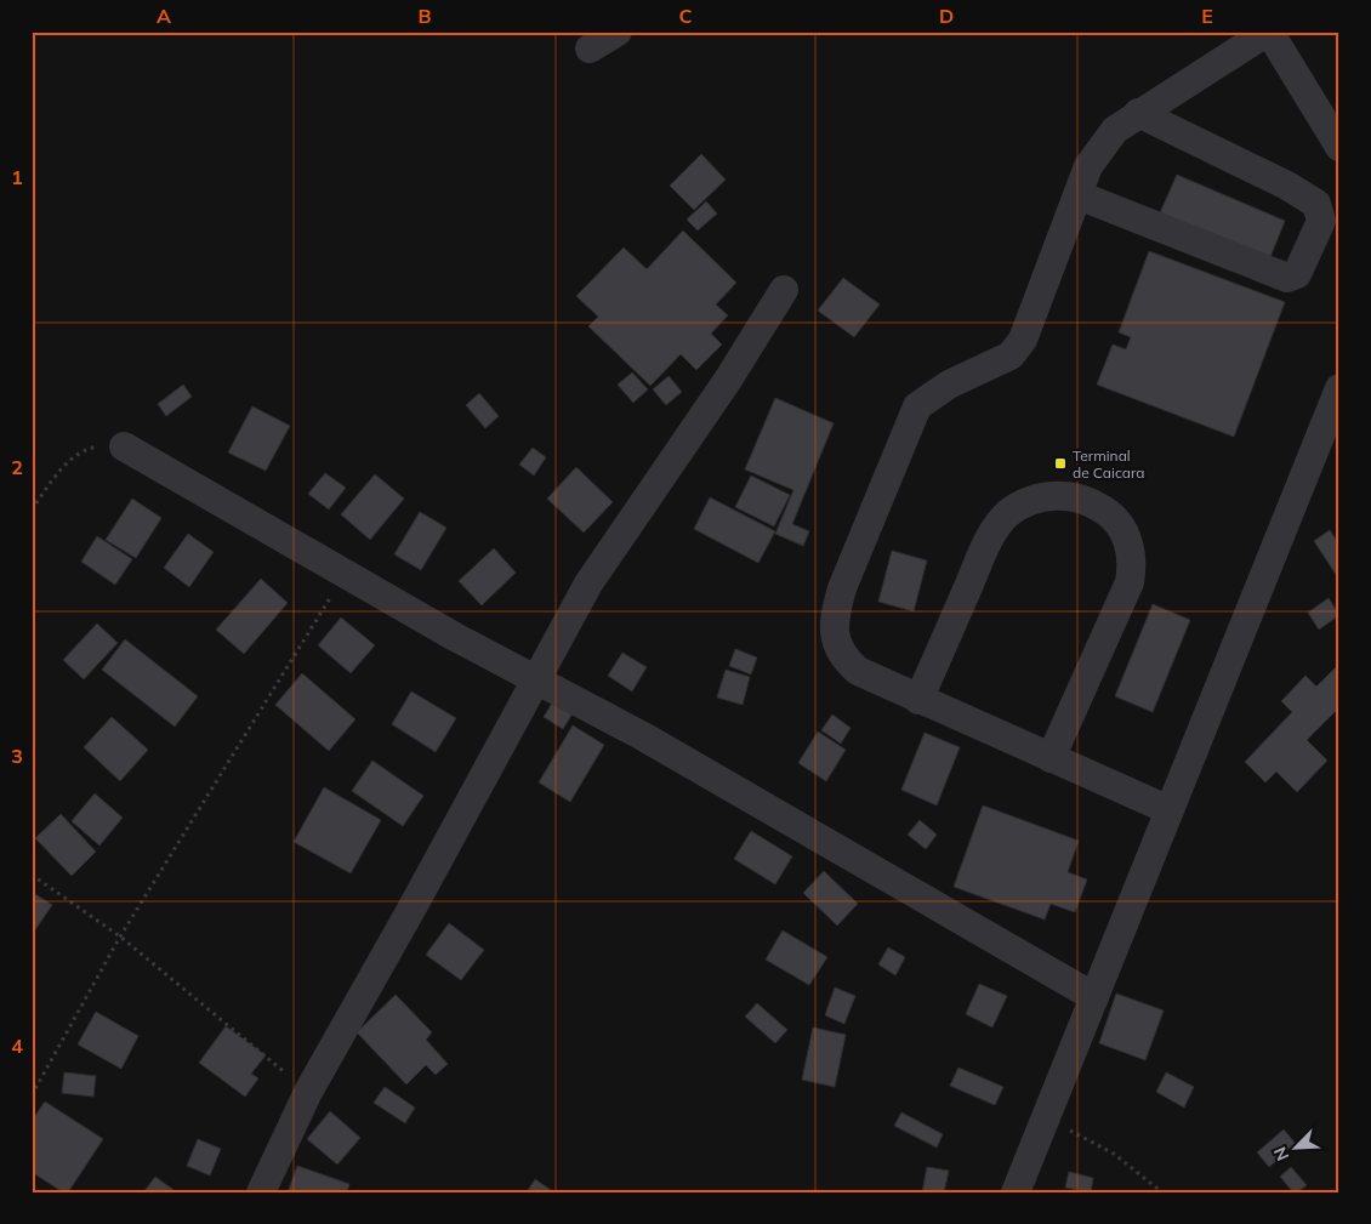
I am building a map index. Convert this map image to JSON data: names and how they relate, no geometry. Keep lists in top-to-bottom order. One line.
{"places":{"transit":["Terminal de Caicara"]},"north":"bottom left","grid":{"columns":["A","B","C","D","E"],"rows":["1","2","3","4"]}}
